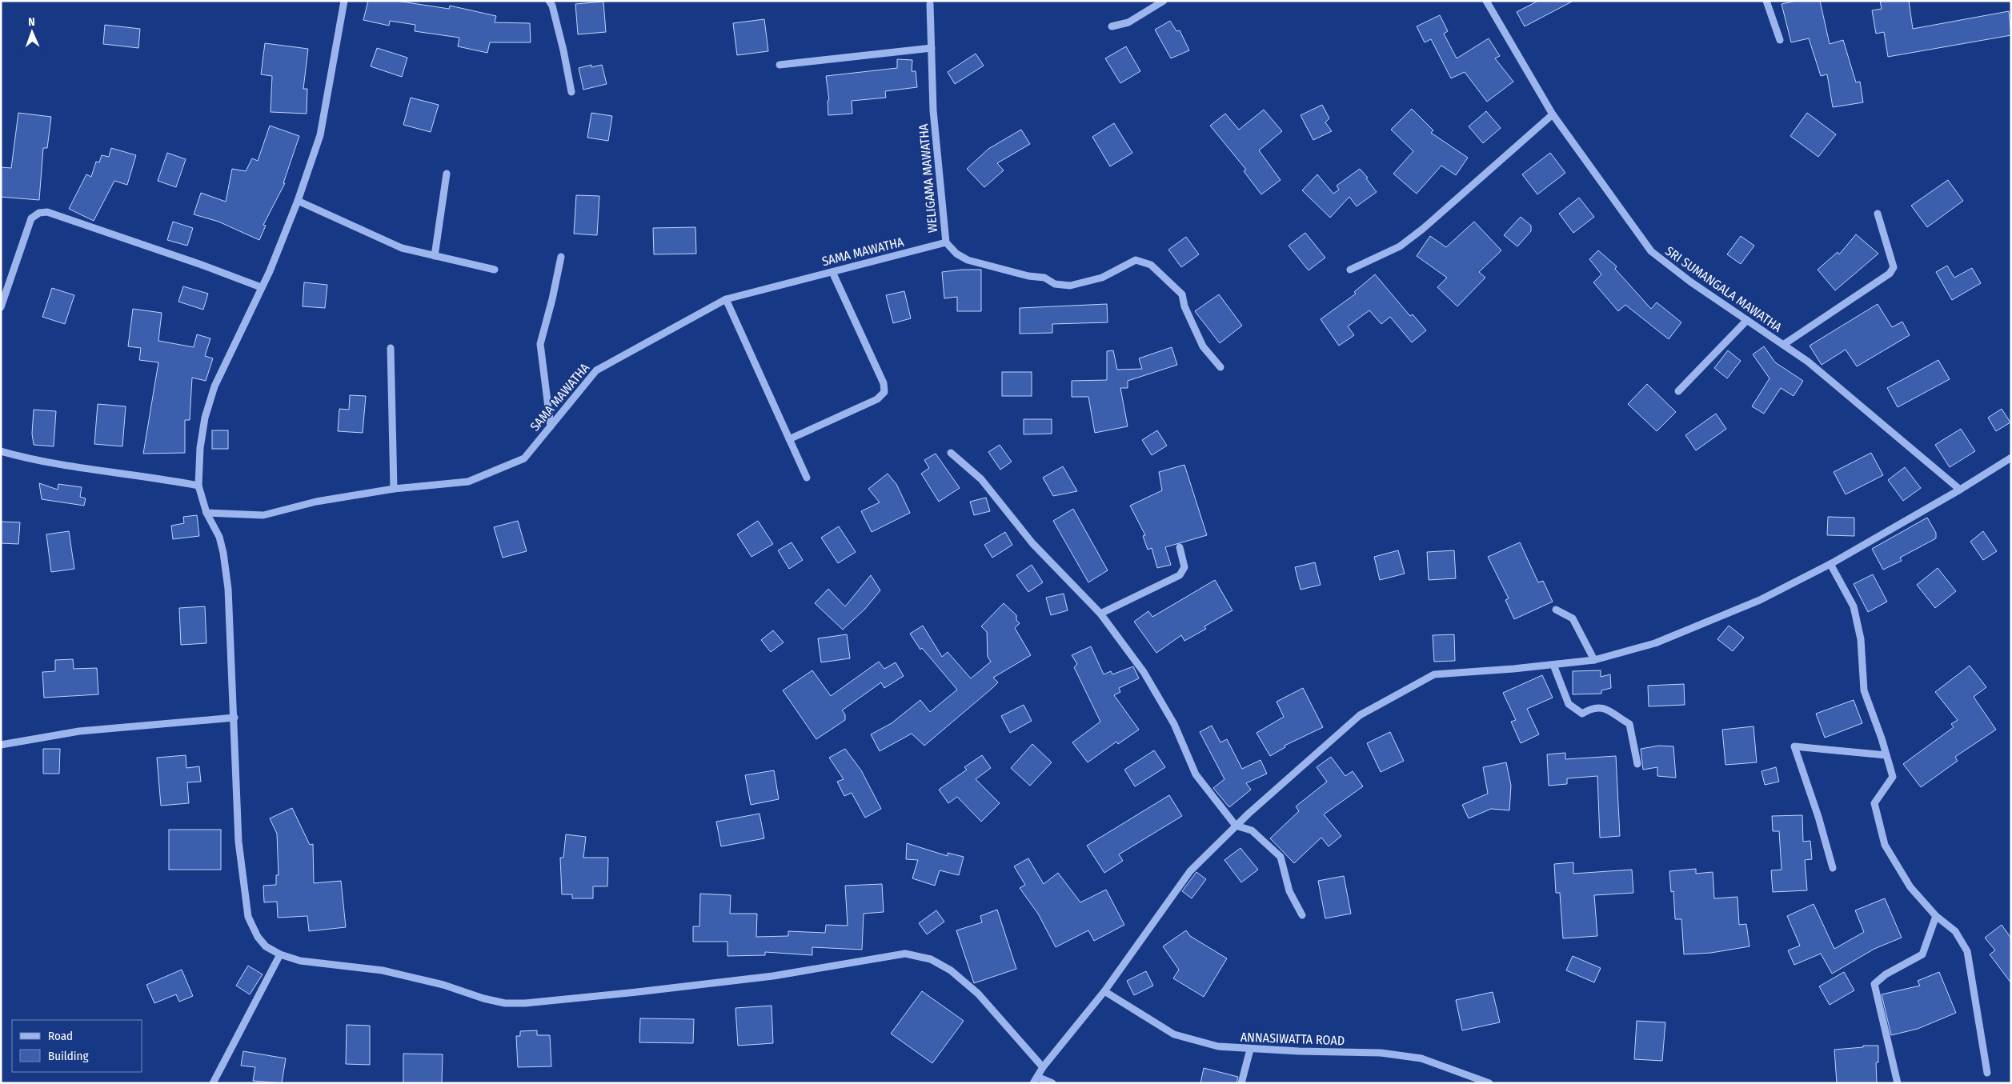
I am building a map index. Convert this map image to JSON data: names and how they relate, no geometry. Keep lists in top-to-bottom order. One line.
{"streets":{"street":["WELIGAMA MAWATHA","SAMA MAWATHA","SRI SUMANGALA MAWATHA","ANNASIWATTA ROAD"]},"crossings":[["WELIGAMA MAWATHA","SAMA MAWATHA"]],"legend":["Road","Building"],"north":"top"}
